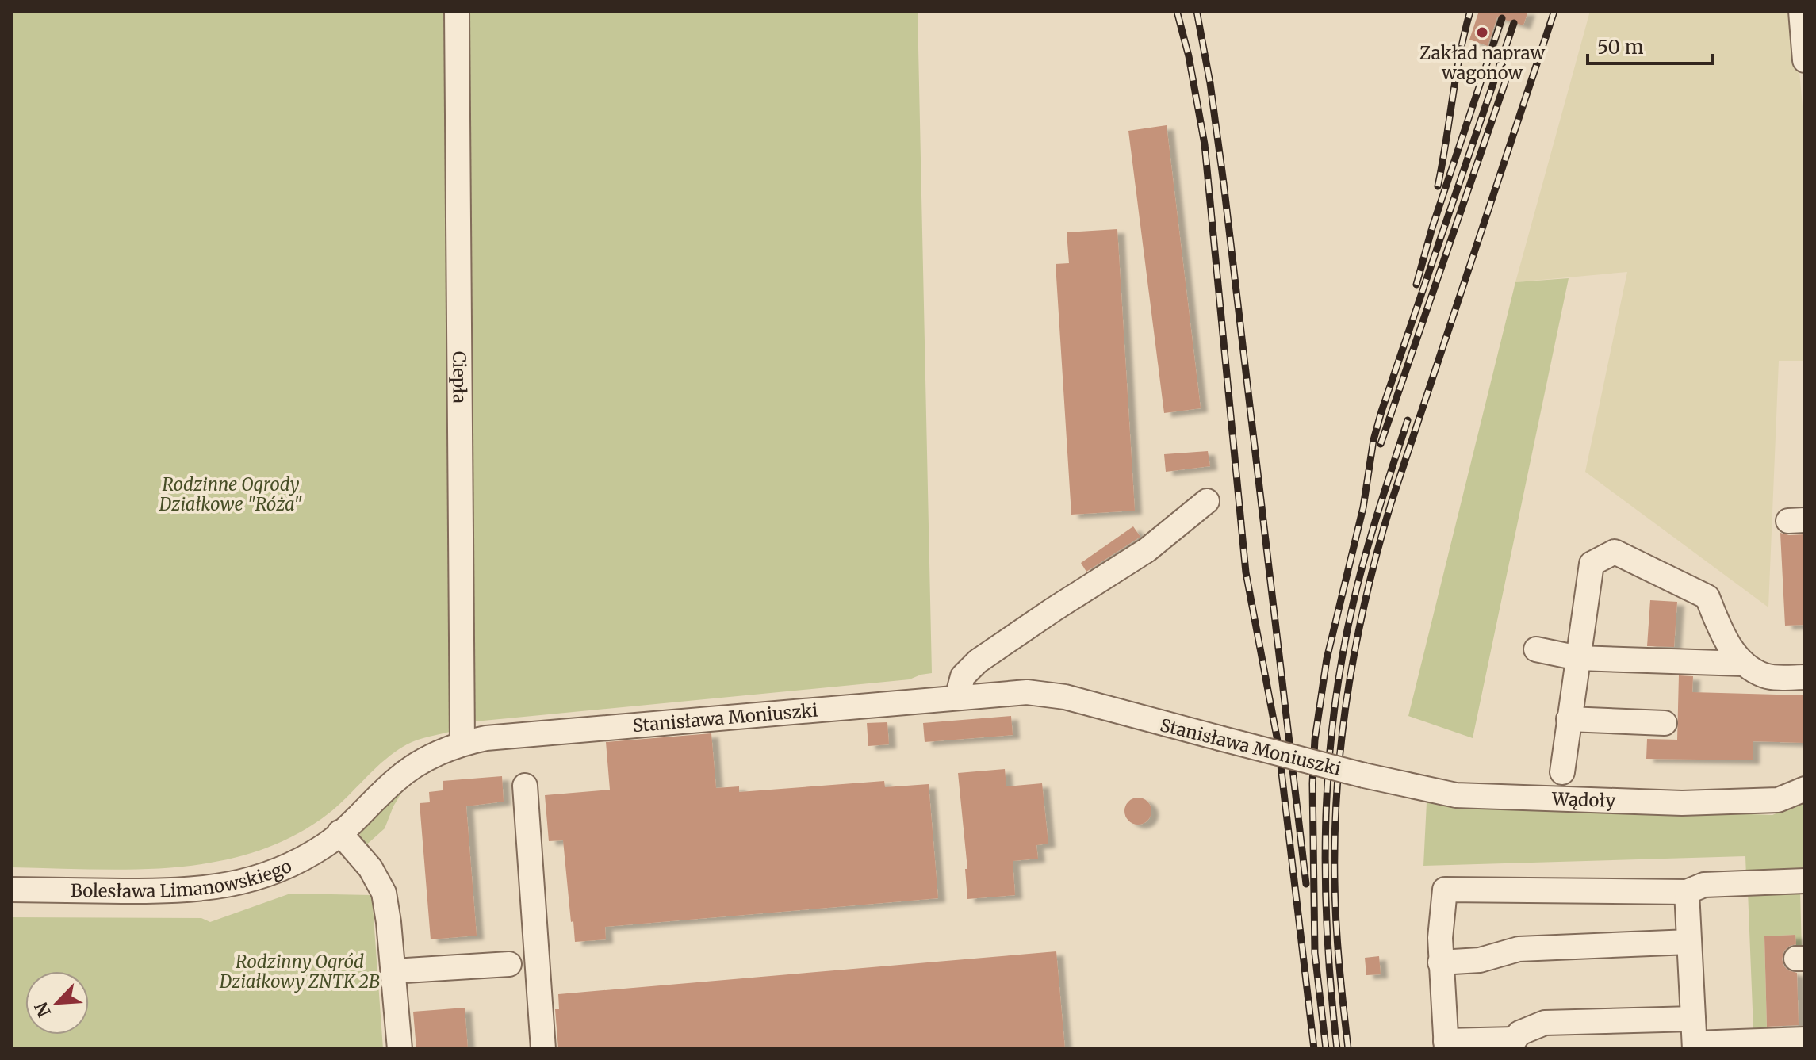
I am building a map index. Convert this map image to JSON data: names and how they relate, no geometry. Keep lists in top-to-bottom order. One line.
{"streets":{"street":["Ciepła","Stanisława Moniuszki","Wądoły","Bolesława Limanowskiego"]},"crossings":[["Ciepła","Stanisława Moniuszki"],["Stanisława Moniuszki","Wądoły"],["Stanisława Moniuszki","Bolesława Limanowskiego"]],"parks":["Rodzinne Ogrody Działkowe \"Róża\"","Rodzinny Ogród Działkowy ZNTK 2B"],"places":["Zakład napraw wagonów"],"scale_bar":"50 m","north":"bottom left"}
